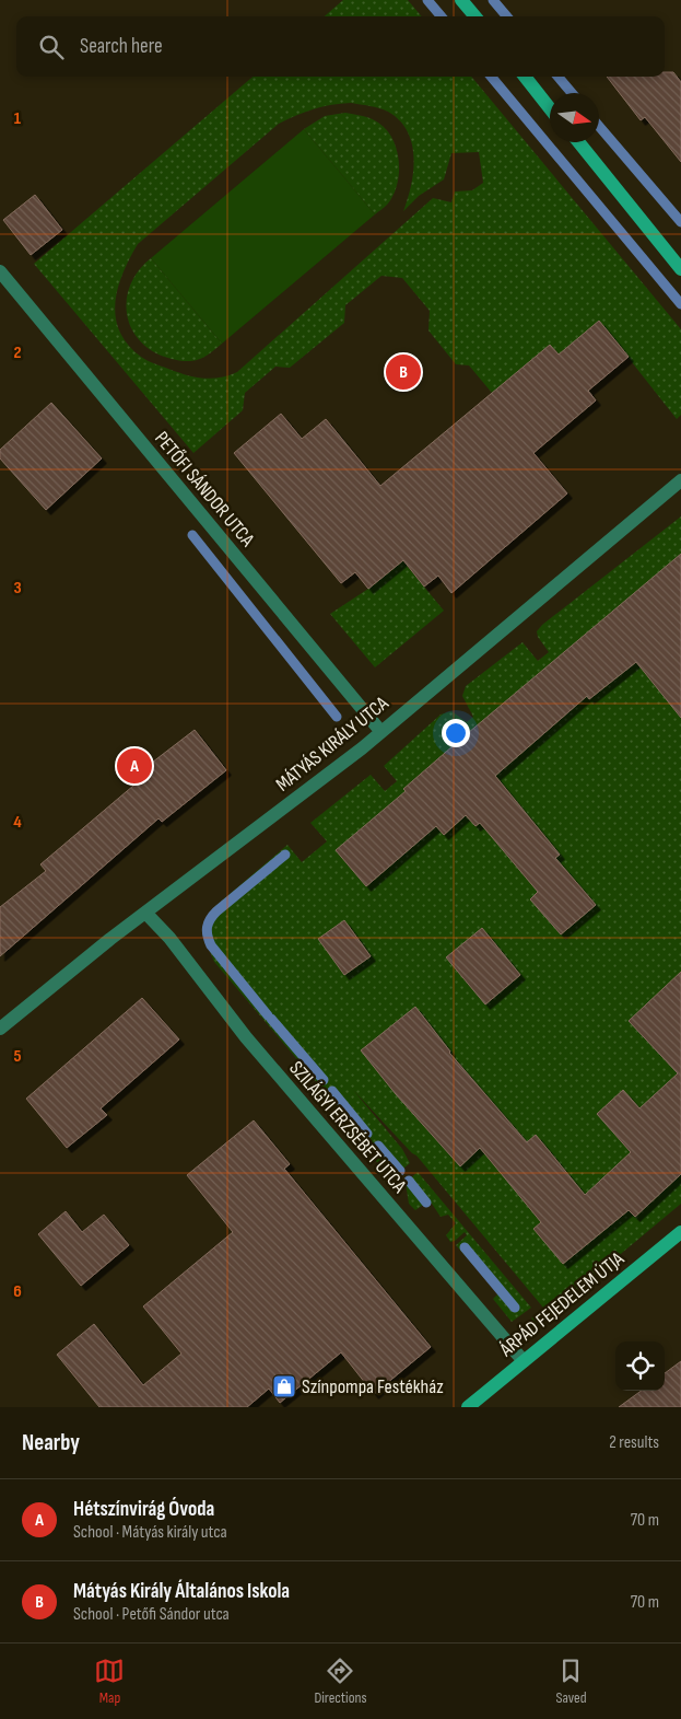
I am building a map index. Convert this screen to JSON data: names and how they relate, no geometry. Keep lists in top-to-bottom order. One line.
{"streets":{"main road":["ÁRPÁD FEJEDELEM ÚTJA"],"street":["PETŐFI SÁNDOR UTCA","MÁTYÁS KIRÁLY UTCA","SZILÁGYI ERZSÉBET UTCA"]},"crossings":[["PETŐFI SÁNDOR UTCA","MÁTYÁS KIRÁLY UTCA"],["MÁTYÁS KIRÁLY UTCA","SZILÁGYI ERZSÉBET UTCA"],["SZILÁGYI ERZSÉBET UTCA","ÁRPÁD FEJEDELEM ÚTJA"]],"places":{"shop":["Színpompa Festékház"]},"north":"right","page":{"search":"Search here","pins":["B","A"],"heading":["Nearby","2 results"],"list":[{"mark":"A","name":"Hétszínvirág Óvoda","note":"School · Mátyás király utca","value":"70 m"},{"mark":"B","name":"Mátyás Király Általános Iskola","note":"School · Petőfi Sándor utca","value":"70 m"}],"nav":["Map","Directions","Saved"]},"grid":{"rows":["1","2","3","4","5","6"]}}
